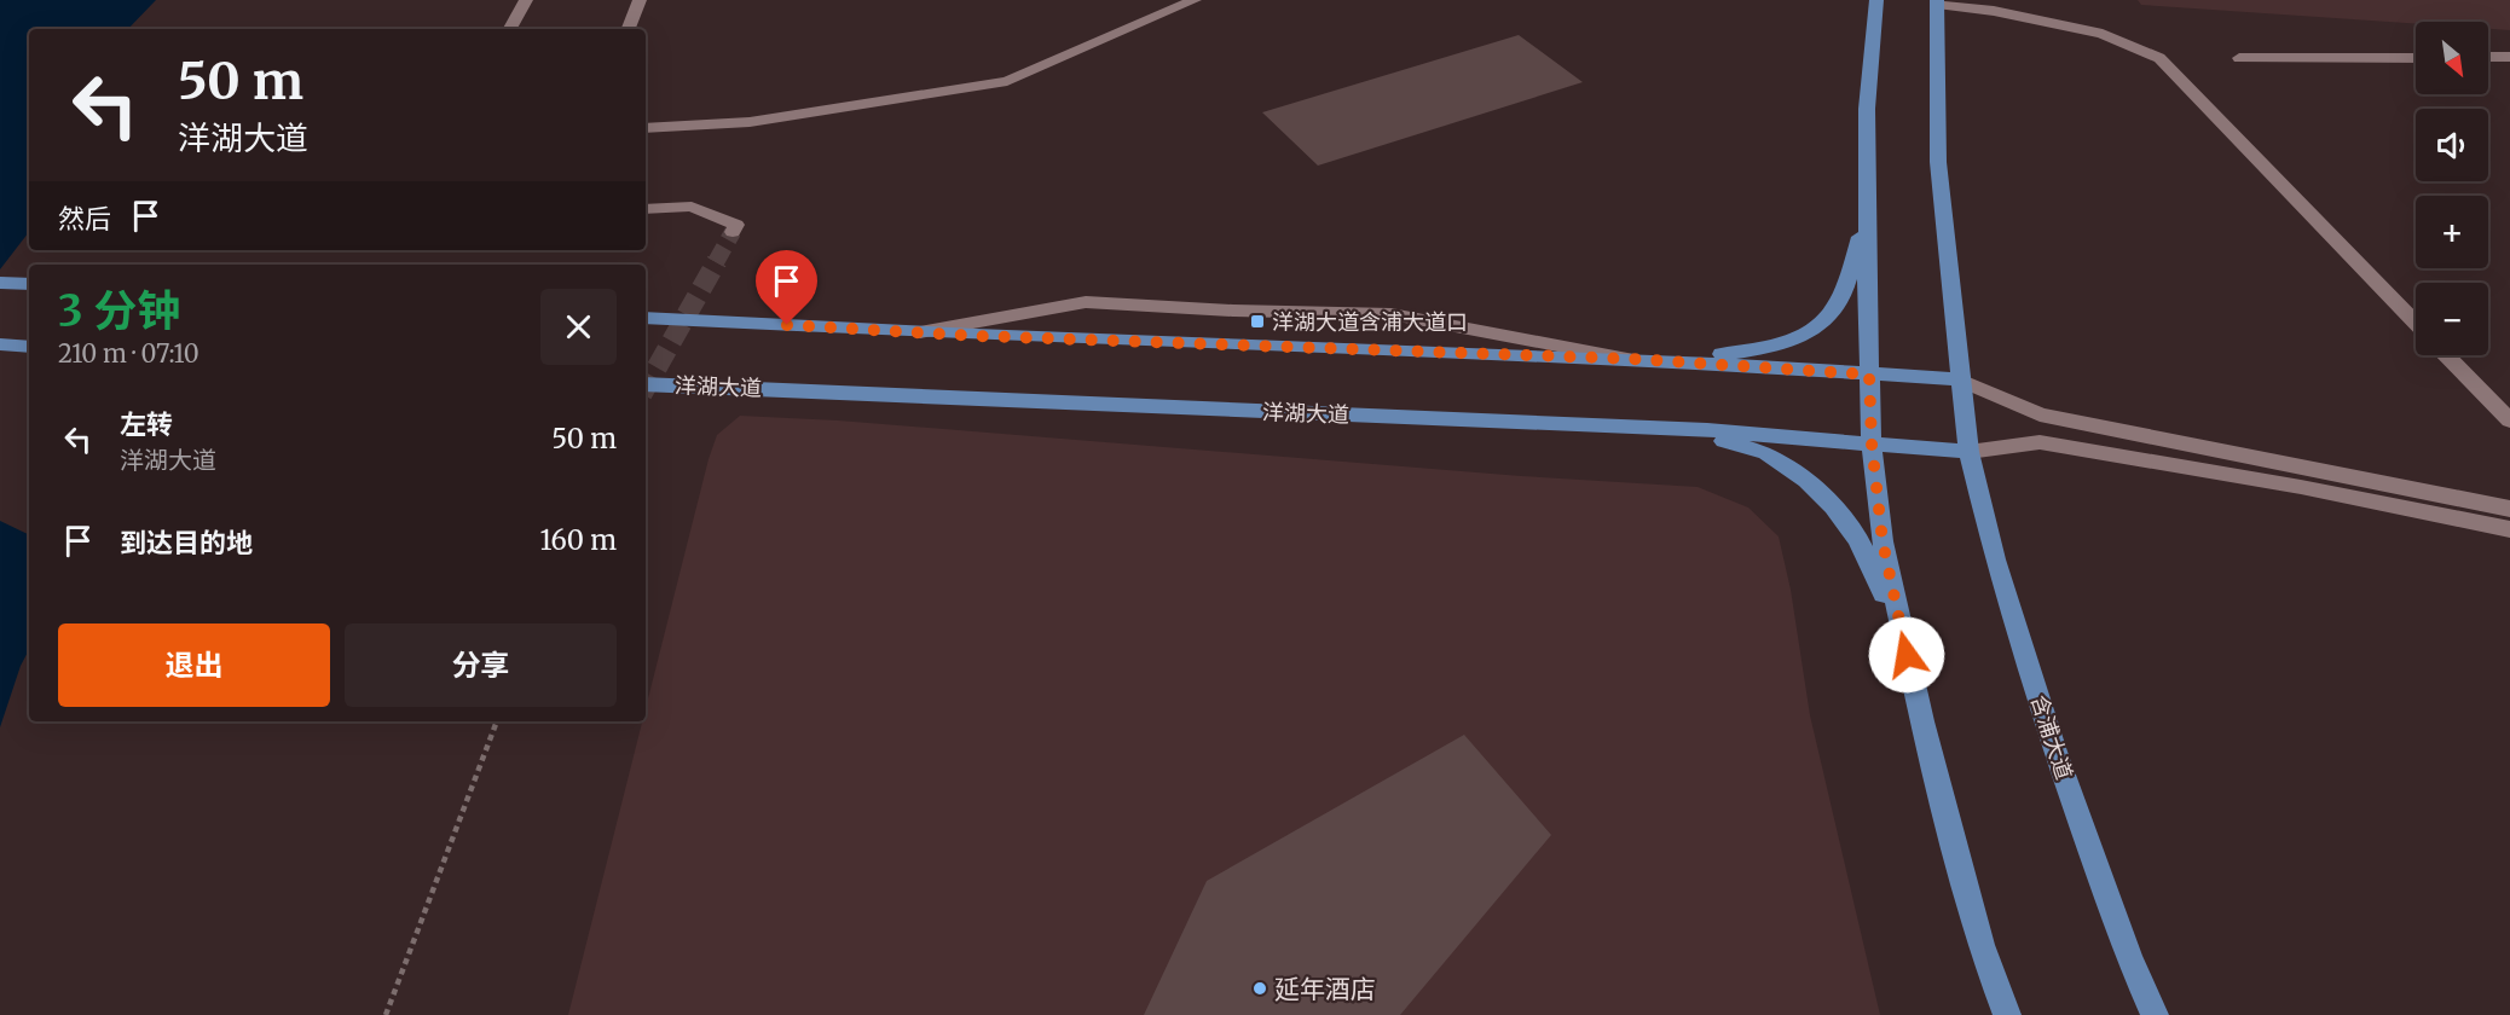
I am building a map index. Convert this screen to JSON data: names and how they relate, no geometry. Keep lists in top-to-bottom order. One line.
{"streets":{"main road":["洋湖大道","含浦大道"]},"crossings":[["洋湖大道","含浦大道"]],"places":{"transit":["洋湖大道含浦大道口"],"other":["延年酒店"]},"north":"bottom right","page":{"map_buttons":["+","−"],"turn":["50 m","洋湖大道"],"then":"然后","heading":["3 分钟","210 m · 07:10"],"list":[{"name":"左转","note":"洋湖大道","value":"50 m"},{"name":"到达目的地","value":"160 m"}],"buttons":["退出","分享"]}}
